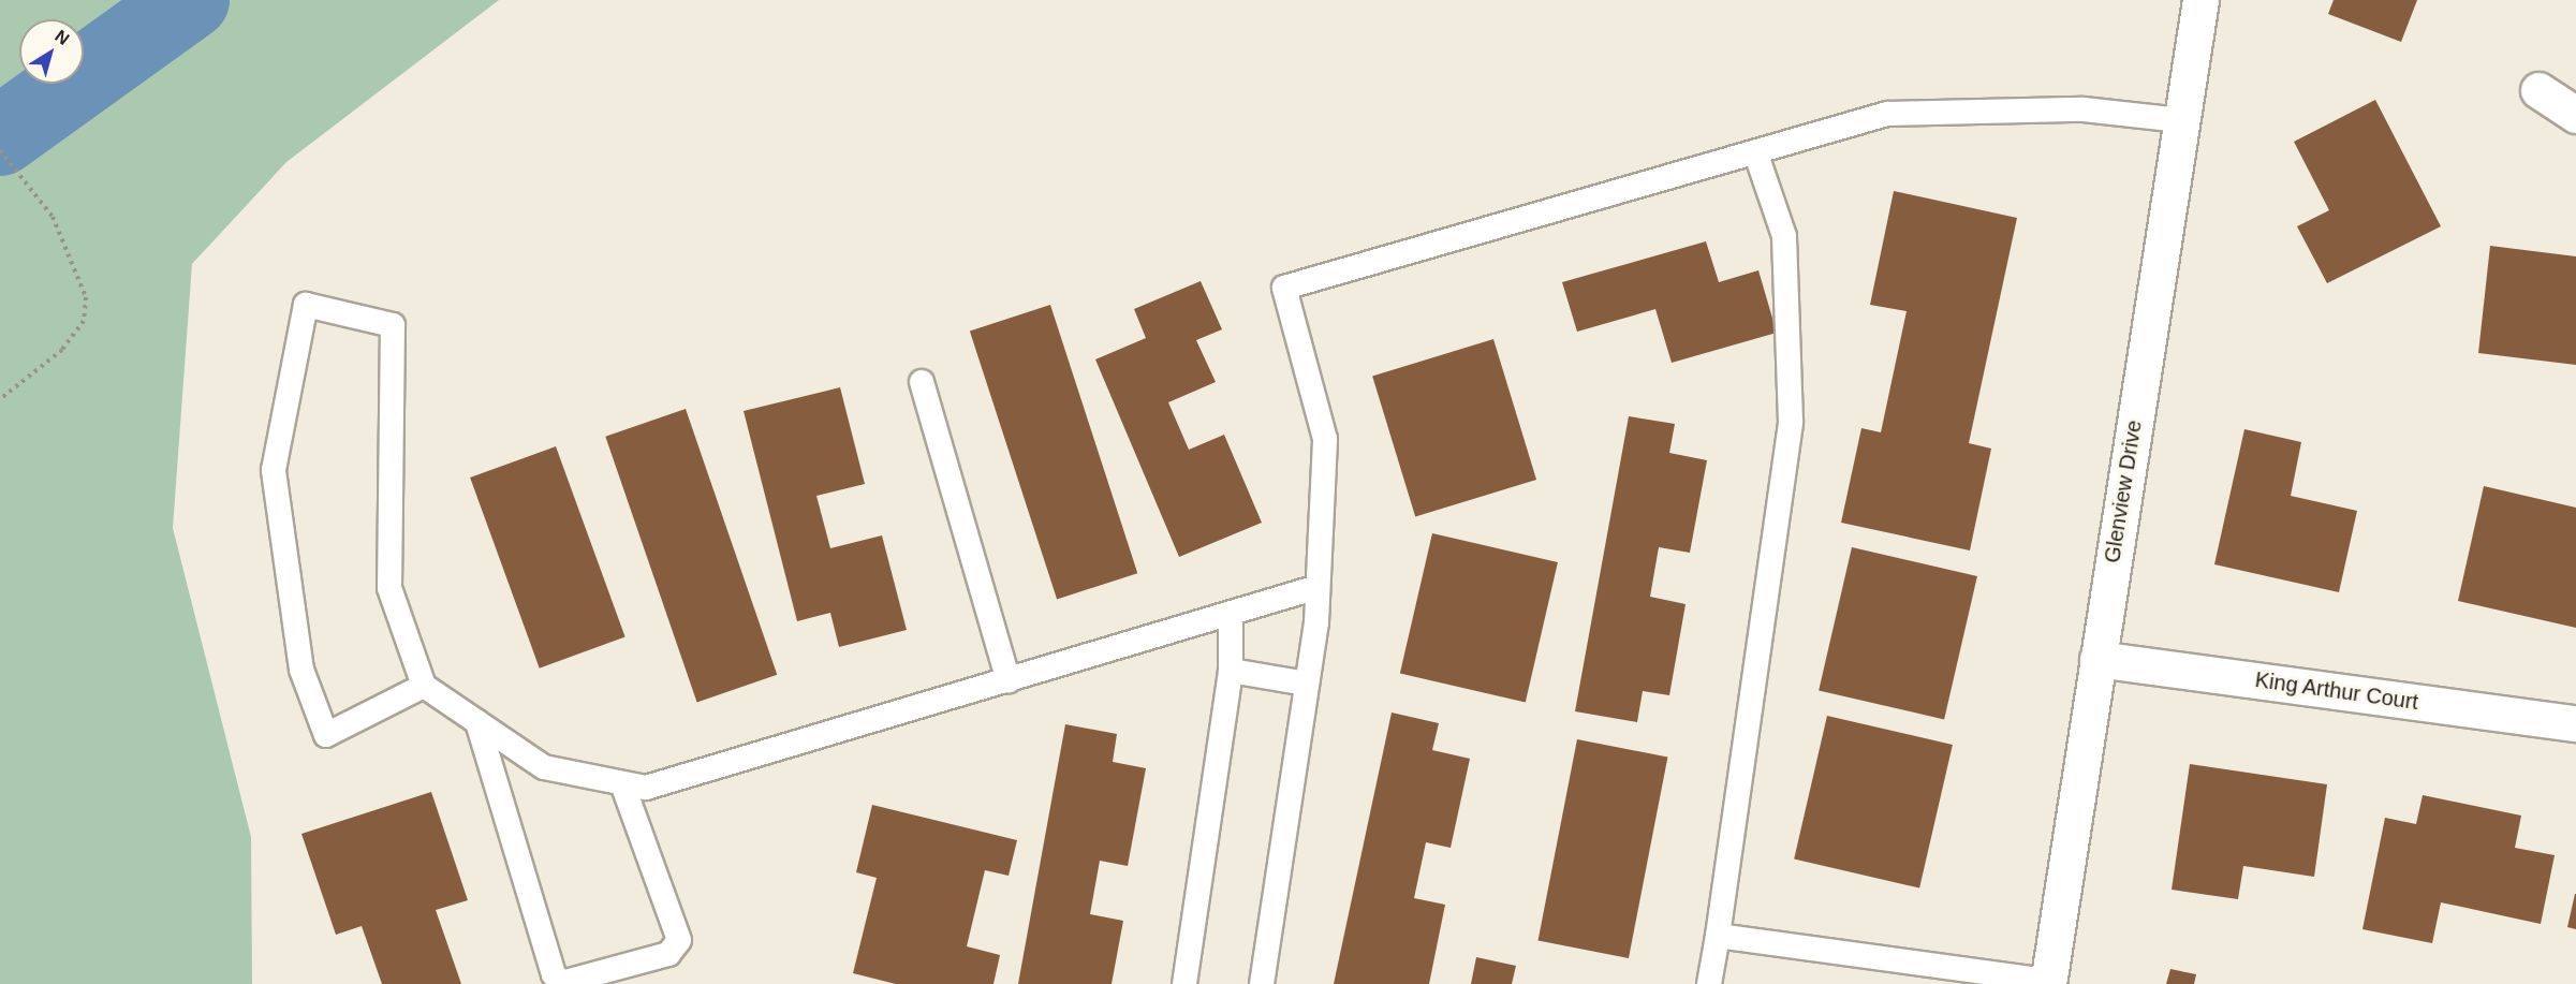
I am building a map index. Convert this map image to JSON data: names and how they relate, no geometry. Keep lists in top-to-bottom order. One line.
{"streets":{"main road":["Glenview Drive","King Arthur Court"]},"crossings":[["Glenview Drive","King Arthur Court"]],"north":"top right"}
